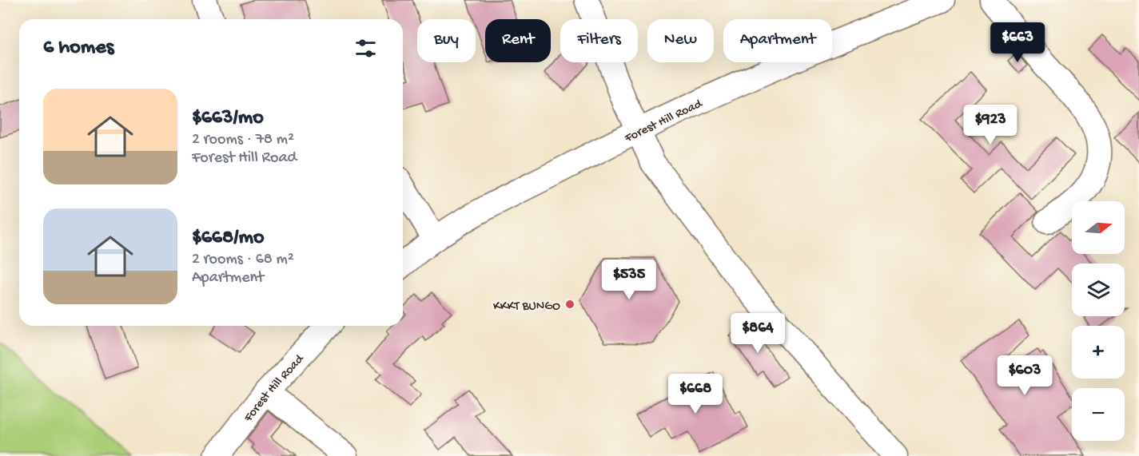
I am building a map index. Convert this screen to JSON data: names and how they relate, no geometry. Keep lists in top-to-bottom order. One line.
{"streets":{"street":["Forest Hill Road"]},"places":["KKKT BUNGO"],"north":"right","page":{"chip":["Buy","Rent","Filters","New","Apartment"],"heading":"6 homes","price":["$663","$923","$535","$864","$603","$668"],"list":[{"name":"$663/mo","note":"2 rooms · 78 m² · Forest Hill Road"},{"name":"$668/mo","note":"2 rooms · 68 m² · Apartment"}],"map_buttons":["+","−"]}}
